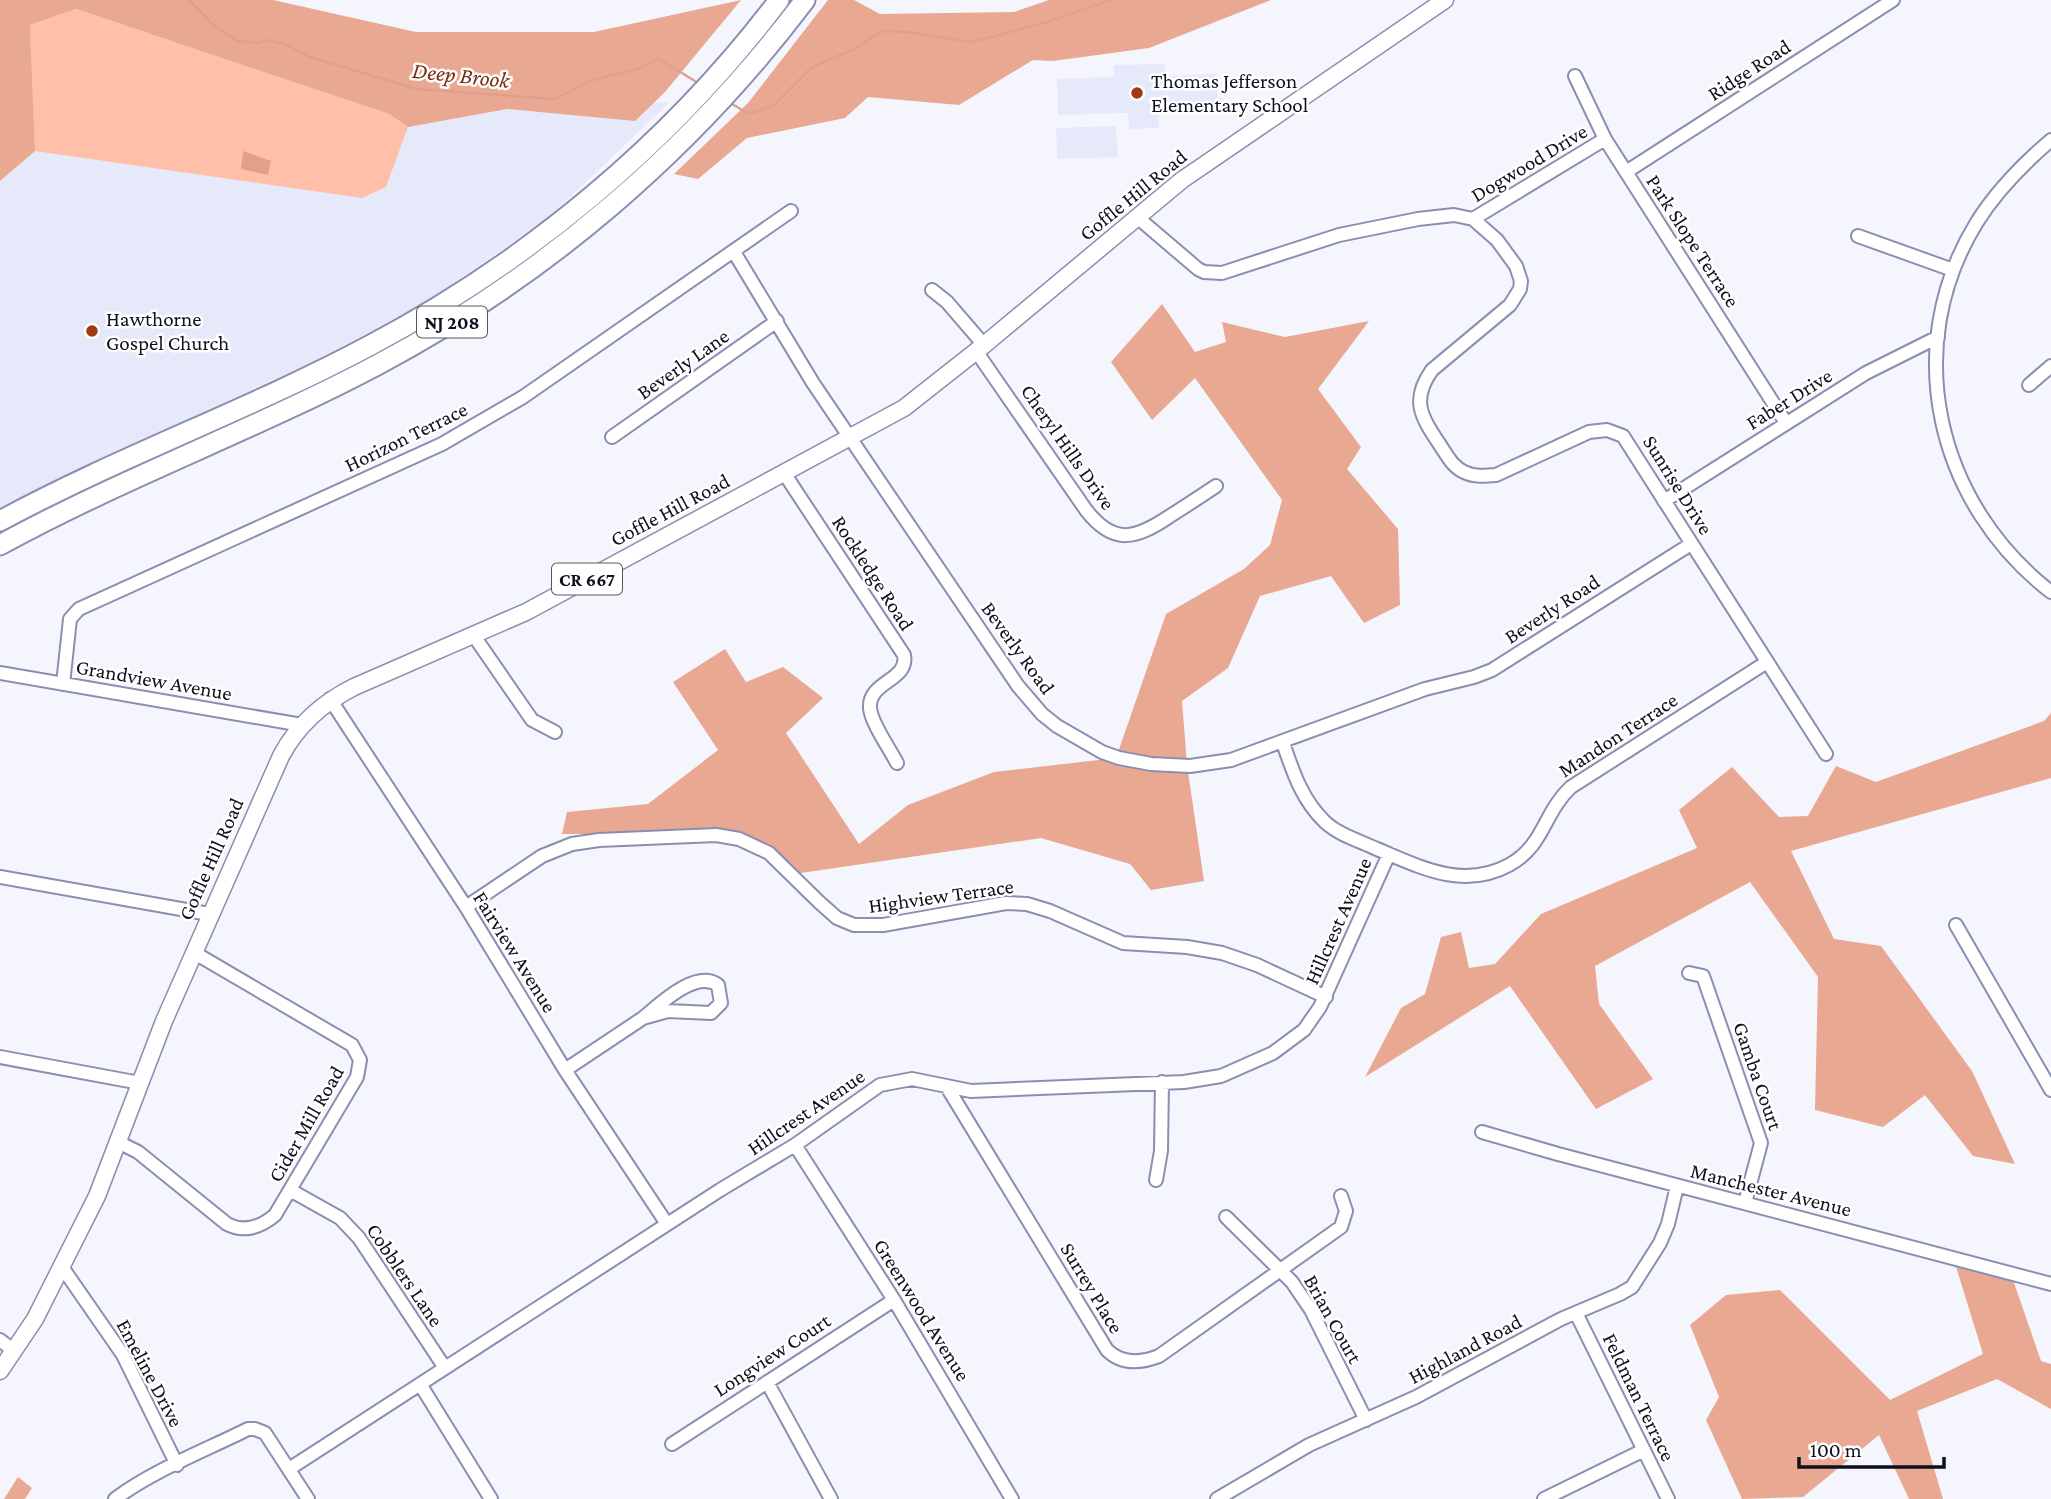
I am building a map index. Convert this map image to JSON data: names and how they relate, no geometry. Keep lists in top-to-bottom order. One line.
{"streets":{"highway":["NJ 208"],"main road":["Goffle Hill Road","CR 667"],"street":["Ridge Road","Dogwood Drive","Park Slope Terrace","Beverly Lane","Faber Drive","Horizon Terrace","Cheryl Hills Drive","Sunrise Drive","Rockledge Road","Beverly Road","Grandview Avenue","Mandon Terrace","Highview Terrace","Hillcrest Avenue","Fairview Avenue","Gamba Court","Cider Mill Road","Manchester Avenue","Cobblers Lane","Surrey Place","Greenwood Avenue","Brian Court","Highland Road","Longview Court","Emeline Drive","Feldman Terrace"]},"crossings":[["Ridge Road","Park Slope Terrace"],["Dogwood Drive","Park Slope Terrace"],["Dogwood Drive","Sunrise Drive"],["Goffle Hill Road","Cheryl Hills Drive"],["Goffle Hill Road","Rockledge Road"],["Goffle Hill Road","Beverly Road"],["Goffle Hill Road","Grandview Avenue"],["Goffle Hill Road","Fairview Avenue"],["Goffle Hill Road","Cider Mill Road"],["Goffle Hill Road","Emeline Drive"],["Park Slope Terrace","Faber Drive"],["Beverly Lane","Beverly Road"],["Faber Drive","Sunrise Drive"],["Horizon Terrace","Beverly Road"],["Horizon Terrace","Grandview Avenue"],["Sunrise Drive","Beverly Road"],["Sunrise Drive","Mandon Terrace"],["Beverly Road","Mandon Terrace"],["Mandon Terrace","Hillcrest Avenue"],["Highview Terrace","Hillcrest Avenue"],["Highview Terrace","Fairview Avenue"],["Hillcrest Avenue","Fairview Avenue"],["Hillcrest Avenue","Cobblers Lane"],["Hillcrest Avenue","Surrey Place"],["Hillcrest Avenue","Greenwood Avenue"],["Gamba Court","Manchester Avenue"],["Cider Mill Road","Cobblers Lane"],["Manchester Avenue","Highland Road"],["Surrey Place","Brian Court"],["Greenwood Avenue","Longview Court"],["Brian Court","Highland Road"],["Highland Road","Feldman Terrace"]],"water":["Deep Brook"],"places":["Thomas Jefferson Elementary School","Hawthorne Gospel Church"],"scale_bar":"100 m"}
